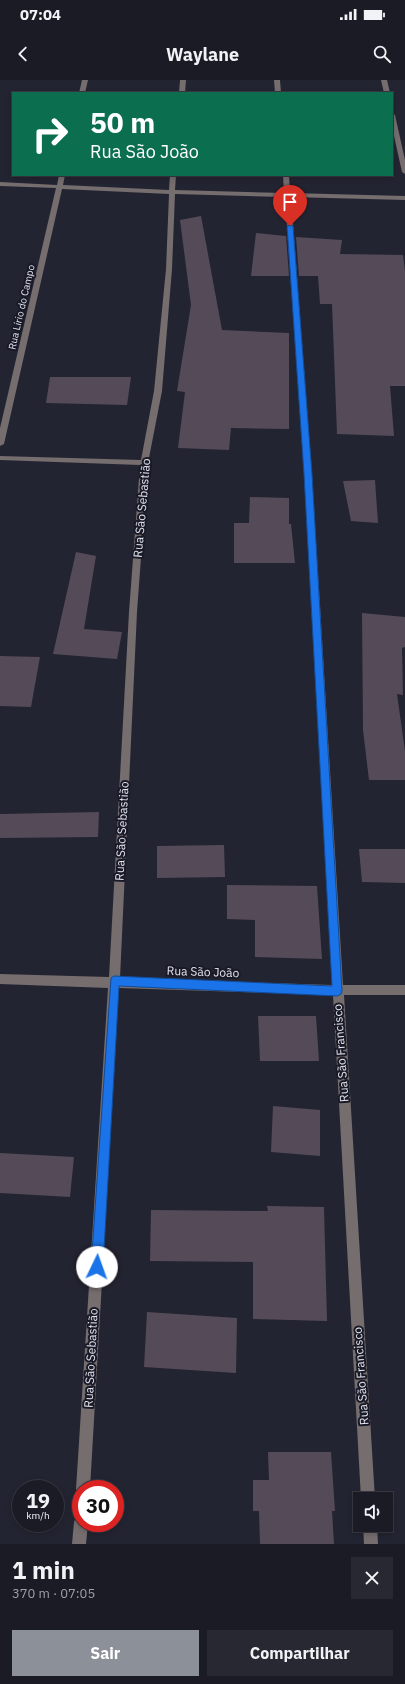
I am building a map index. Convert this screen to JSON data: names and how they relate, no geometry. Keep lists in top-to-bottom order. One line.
{"streets":{"street":["Rua Lírio do Campo","Rua São Sebastião","Rua São João","Rua São Francisco"]},"crossings":[["Rua São Sebastião","Rua São João"],["Rua São João","Rua São Francisco"]],"page":{"status":"07:04","header":"Waylane","turn":["50 m","Rua São João"],"speed":"19 km/h","limit":"30","heading":["1 min","370 m · 07:05"],"buttons":["Sair","Compartilhar"]}}
